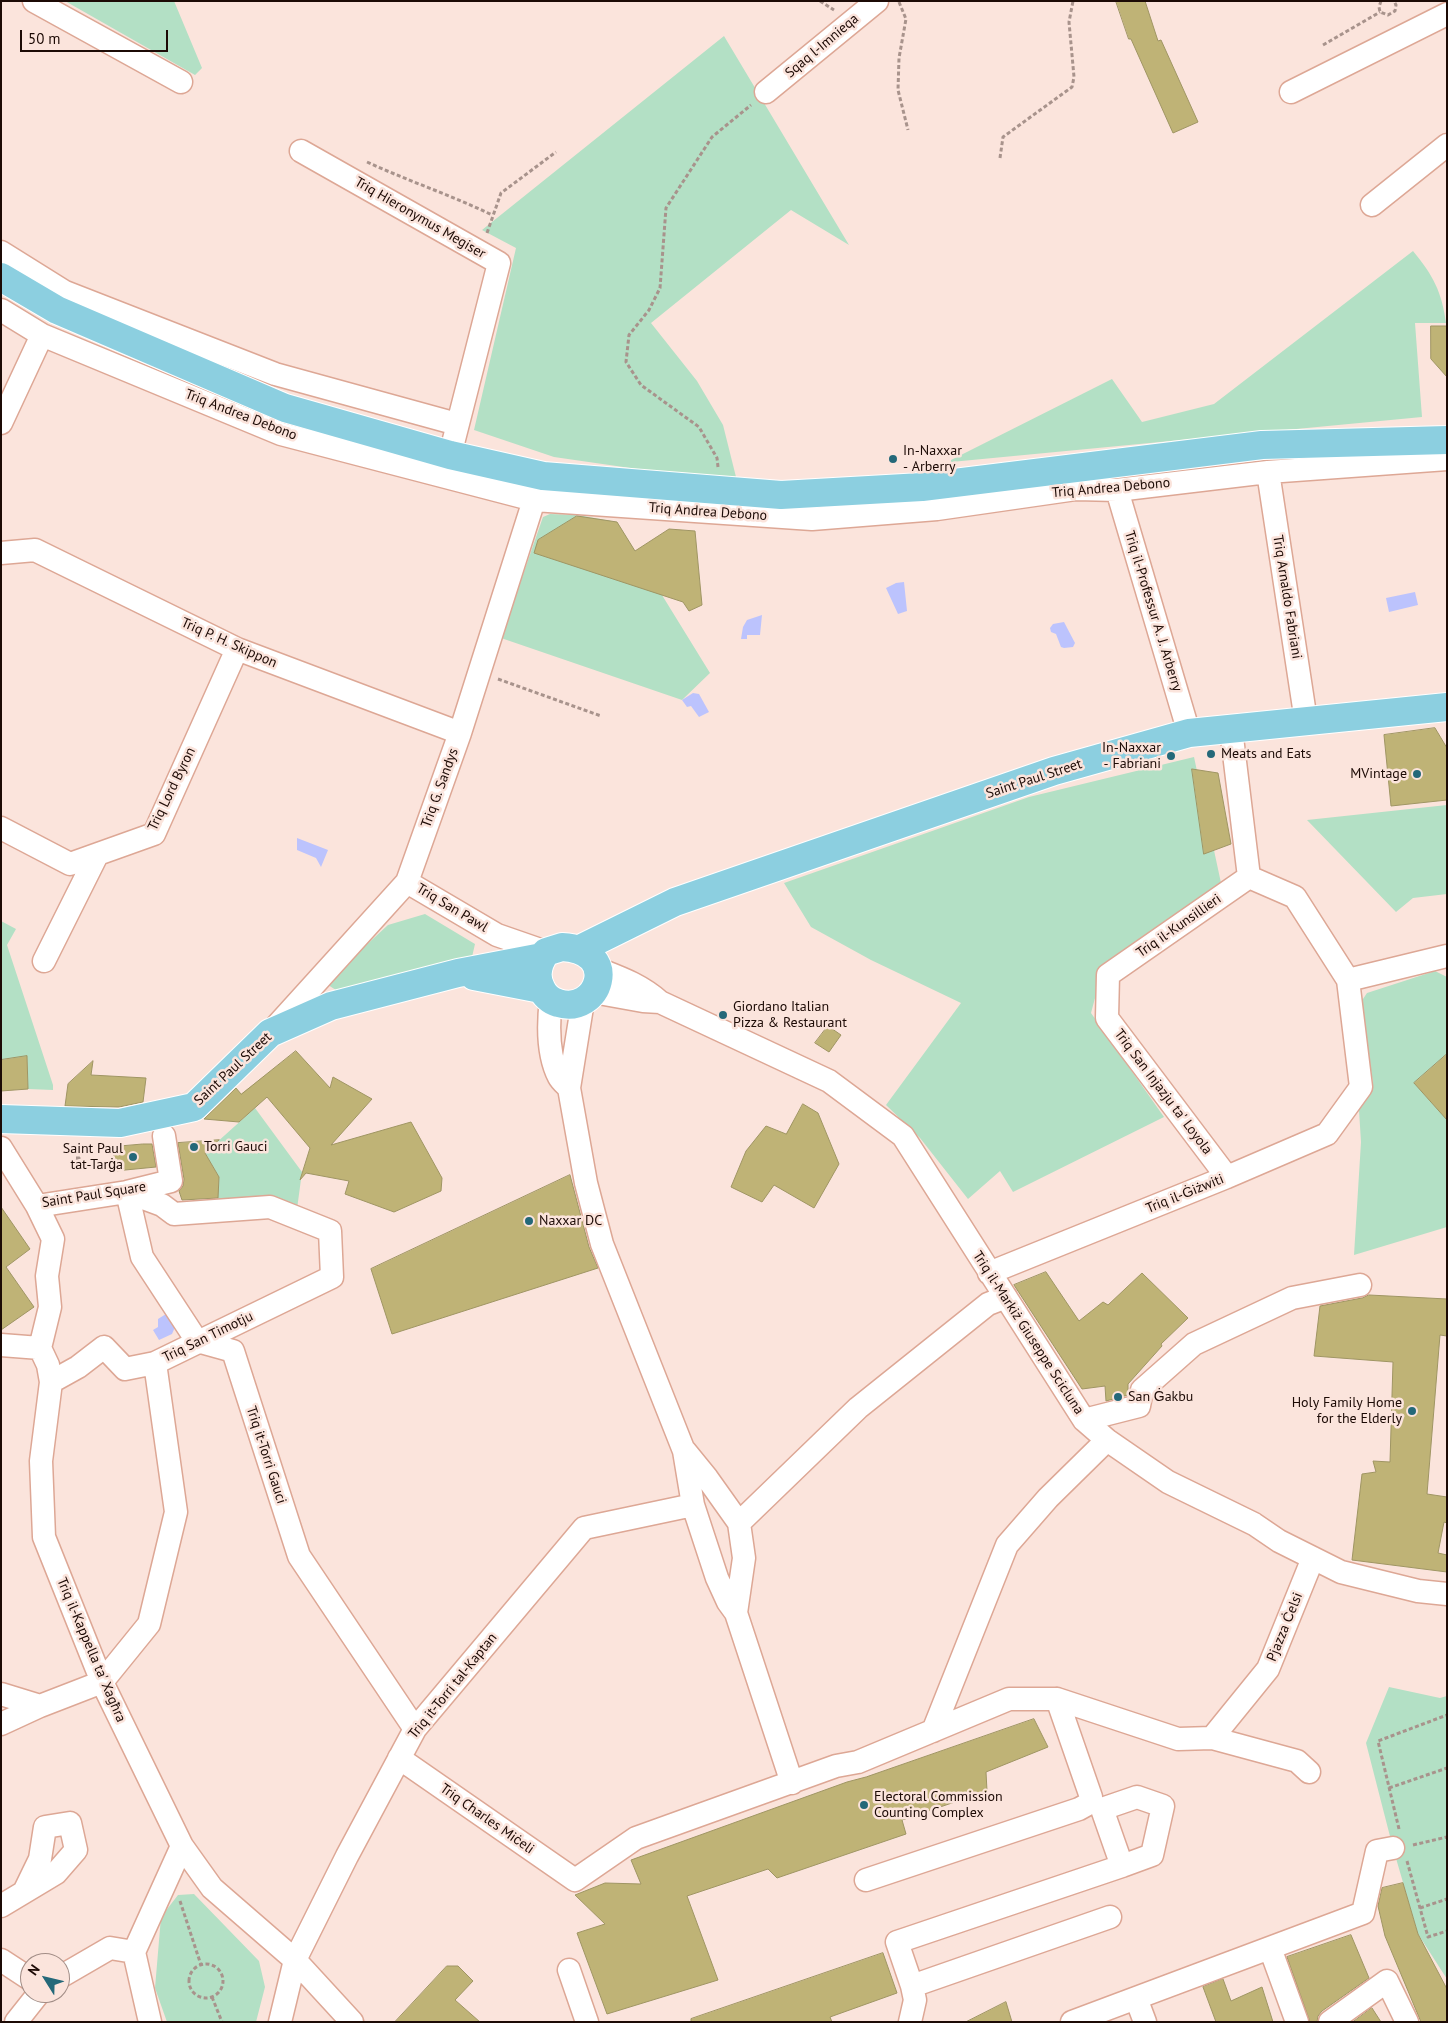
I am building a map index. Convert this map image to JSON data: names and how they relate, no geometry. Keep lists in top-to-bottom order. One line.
{"streets":{"main road":["Triq Andrea Debono","Saint Paul Street"],"street":["Sqaq l-Imnieqa","Triq Hieronymus Megiser","Triq Arnaldo Fabriani","Triq il-Professur A. J. Arberry","Triq P. H. Skippon","Triq G. Sandys","Triq Lord Byron","Triq San Pawl","Triq il-Kunsillieri","Triq San Injazju ta' Loyola","Triq il-Ġiżwiti","Saint Paul Square","Triq il-Markiż Giuseppe Scicluna","Triq San Timotju","Triq it-Torri Gauci","Pjazza Ċelsi","Triq il-Kappella ta' Xagħra","Triq it-Torri tal-Kaptan","Triq Charles Miċeli"]},"crossings":[["Triq Andrea Debono","Triq Arnaldo Fabriani"],["Triq Andrea Debono","Triq il-Professur A. J. Arberry"],["Triq Andrea Debono","Triq G. Sandys"],["Triq Arnaldo Fabriani","Saint Paul Street"],["Triq il-Professur A. J. Arberry","Saint Paul Street"],["Triq P. H. Skippon","Triq G. Sandys"],["Triq P. H. Skippon","Triq Lord Byron"],["Saint Paul Street","Triq G. Sandys"],["Saint Paul Street","Triq San Pawl"],["Saint Paul Street","Triq il-Markiż Giuseppe Scicluna"],["Triq G. Sandys","Triq San Pawl"],["Triq San Pawl","Triq il-Markiż Giuseppe Scicluna"],["Triq il-Kunsillieri","Triq San Injazju ta' Loyola"],["Triq San Injazju ta' Loyola","Triq il-Ġiżwiti"],["Triq il-Ġiżwiti","Triq il-Markiż Giuseppe Scicluna"],["Saint Paul Square","Triq San Timotju"],["Triq il-Markiż Giuseppe Scicluna","Pjazza Ċelsi"],["Triq San Timotju","Triq it-Torri Gauci"],["Triq San Timotju","Triq il-Kappella ta' Xagħra"],["Triq it-Torri Gauci","Triq it-Torri tal-Kaptan"],["Triq il-Kappella ta' Xagħra","Triq it-Torri tal-Kaptan"],["Triq it-Torri tal-Kaptan","Triq Charles Miċeli"]],"places":["In-Naxxar - Arberry","Meats and Eats","In-Naxxar - Fabriani","MVintage","Giordano Italian Pizza & Restaurant","Torri Gauci","Saint Paul tat-Tarġa","Naxxar DC","San Ġakbu","Holy Family Home for the Elderly","Electoral Commission Counting Complex"],"scale_bar":"50 m","north":"top left"}
